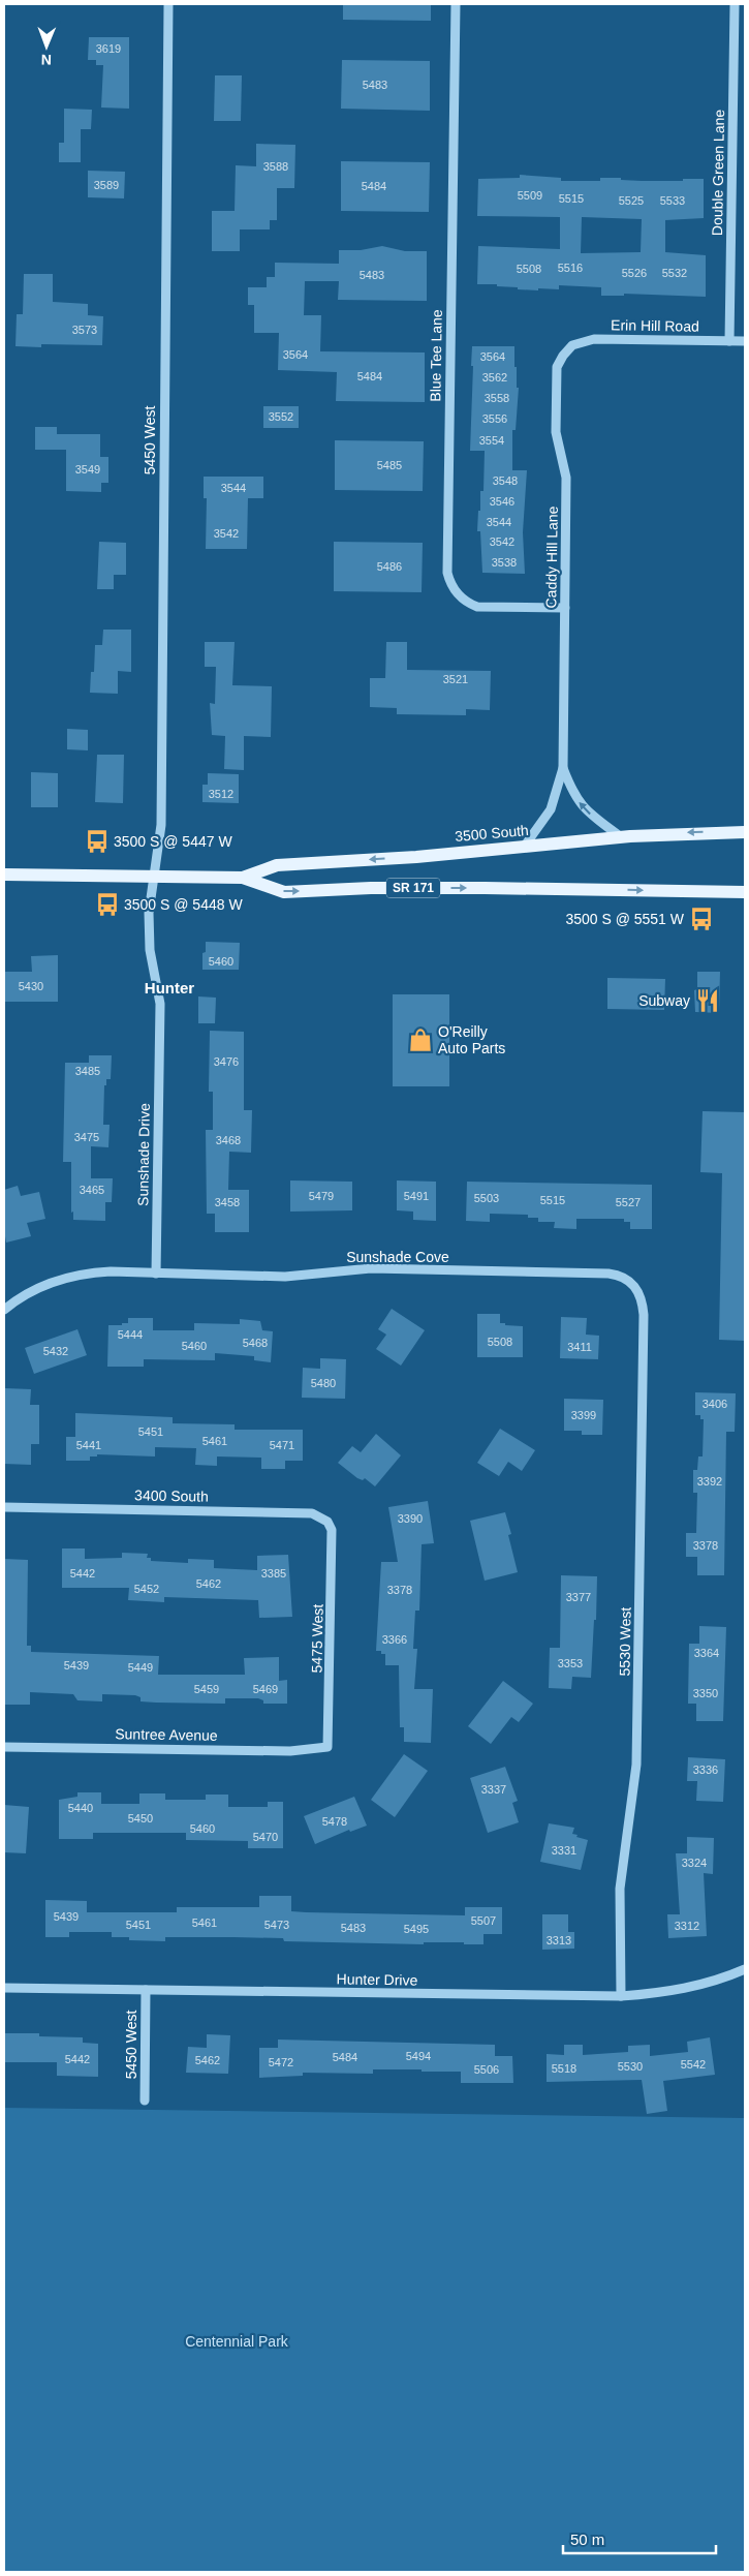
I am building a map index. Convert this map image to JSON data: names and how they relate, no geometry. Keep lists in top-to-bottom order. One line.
{"streets":{"main road":["3500 South","SR 171"],"street":["Double Green Lane","Erin Hill Road","Blue Tee Lane","5450 West","Caddy Hill Lane","Sunshade Drive","Sunshade Cove","3400 South","5475 West","5530 West","Suntree Avenue","Hunter Drive"]},"crossings":[["Double Green Lane","Erin Hill Road"],["Erin Hill Road","Caddy Hill Lane"],["Blue Tee Lane","Caddy Hill Lane"],["5450 West","3500 South"],["5450 West","Sunshade Drive"],["5450 West","Hunter Drive"],["Caddy Hill Lane","3500 South"],["3500 South","Sunshade Drive"],["Sunshade Drive","Sunshade Cove"],["Sunshade Cove","5530 West"],["3400 South","5475 West"],["5475 West","Suntree Avenue"],["5530 West","Hunter Drive"]],"districts":["Hunter"],"parks":["Centennial Park"],"places":{"bus stop":["3500 S @ 5447 W","3500 S @ 5448 W","3500 S @ 5551 W"],"restaurant":["Subway"],"shop":["O'Reilly Auto Parts"]},"house_numbers":["3619","5483","3588","3589","5484","5509","5515","5525","5533","5516","5508","5526","5532","5483","3573","3564","3564","5484","3562","3558","3552","3556","3554","5485","3549","3548","3544","3546","3544","3542","3542","3538","5486","3521","3512","5460","5430","3476","3485","3475","3468","3465","5479","5491","5503","5515","3458","5527","5444","5508","5468","5460","3411","5432","5480","3406","3399","5451","5461","5441","5471","3392","3390","3378","5442","3385","5462","5452","3378","3377","3366","3364","3353","5439","5449","5459","5469","3350","3336","3337","5440","5450","5478","5460","5470","3331","3324","5439","5507","5461","5451","5473","3312","5483","5495","3313","5494","5484","5442","5462","5472","5542","5530","5518","5506"],"scale_bar":"50 m","north":"bottom"}
